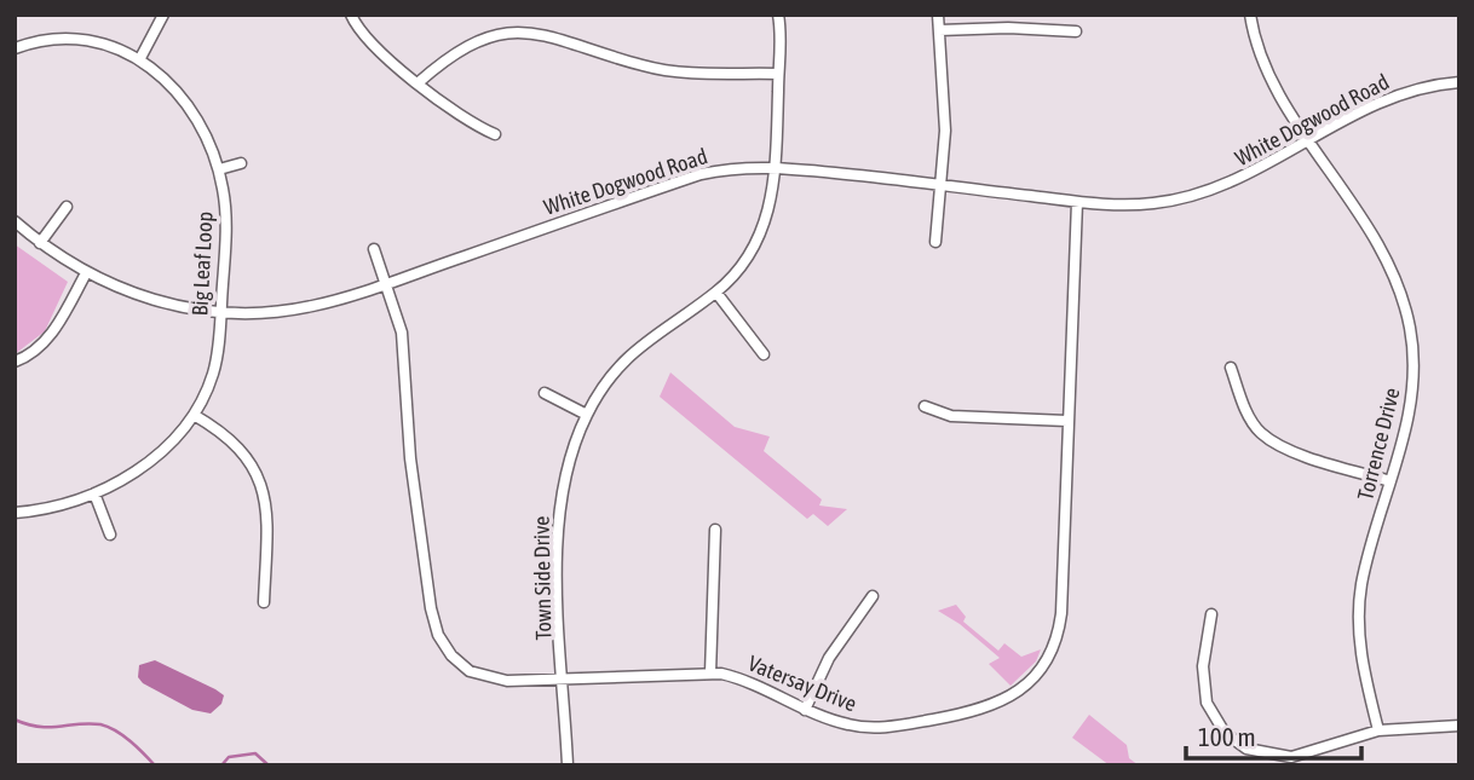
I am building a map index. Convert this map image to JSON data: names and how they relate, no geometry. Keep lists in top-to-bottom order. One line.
{"streets":{"street":["White Dogwood Road","Big Leaf Loop","Torrence Drive","Town Side Drive","Vatersay Drive"]},"crossings":[["White Dogwood Road","Big Leaf Loop"],["White Dogwood Road","Torrence Drive"],["White Dogwood Road","Town Side Drive"],["White Dogwood Road","Vatersay Drive"],["Town Side Drive","Vatersay Drive"]],"scale_bar":"100 m"}
